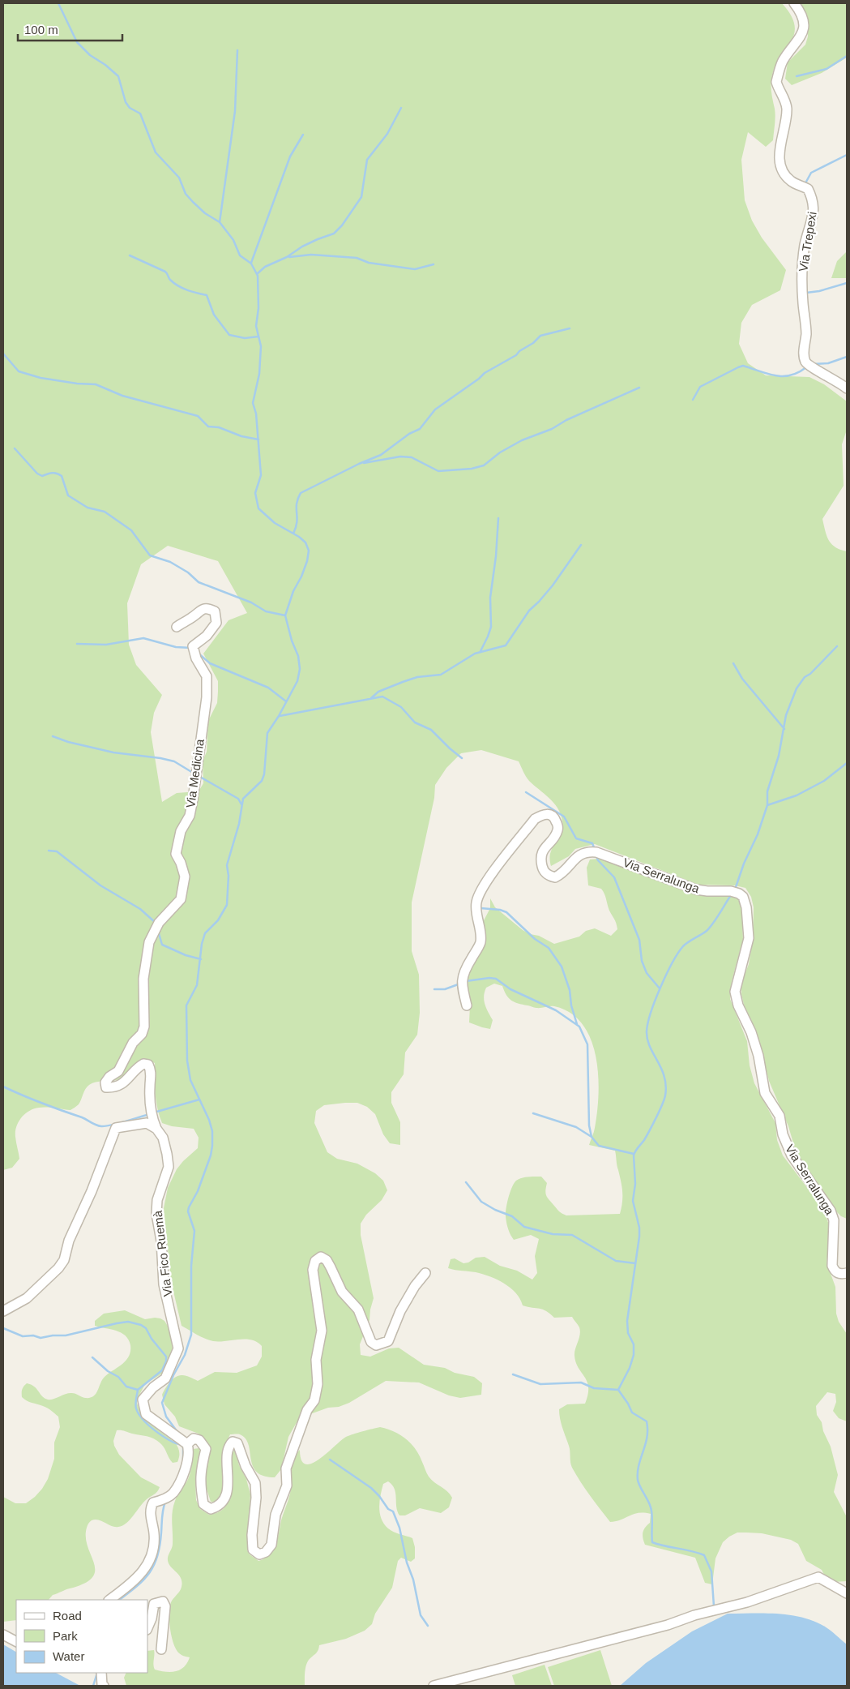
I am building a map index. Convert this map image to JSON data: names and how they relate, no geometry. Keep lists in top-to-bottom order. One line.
{"streets":{"street":["Via Trepexi","Via Medicina","Via Serralunga","Via Fico Ruemà"]},"crossings":[["Via Medicina","Via Fico Ruemà"]],"legend":["Road","Park","Water"],"scale_bar":"100 m"}
